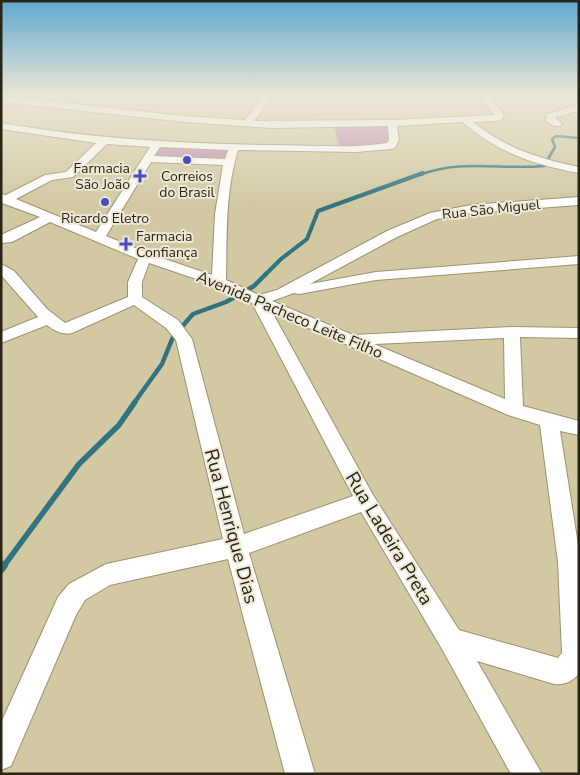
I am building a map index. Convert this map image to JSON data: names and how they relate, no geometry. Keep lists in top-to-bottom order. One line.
{"streets":{"street":["Rua São Miguel","Avenida Pacheco Leite Filho","Rua Henrique Dias","Rua Ladeira Preta"]},"crossings":[["Rua São Miguel","Avenida Pacheco Leite Filho"],["Rua São Miguel","Rua Ladeira Preta"],["Avenida Pacheco Leite Filho","Rua Ladeira Preta"]],"places":{"other":["Correios do Brasil","Ricardo Eletro"],"health":["Farmacia São João","Farmacia Confiança"]}}
